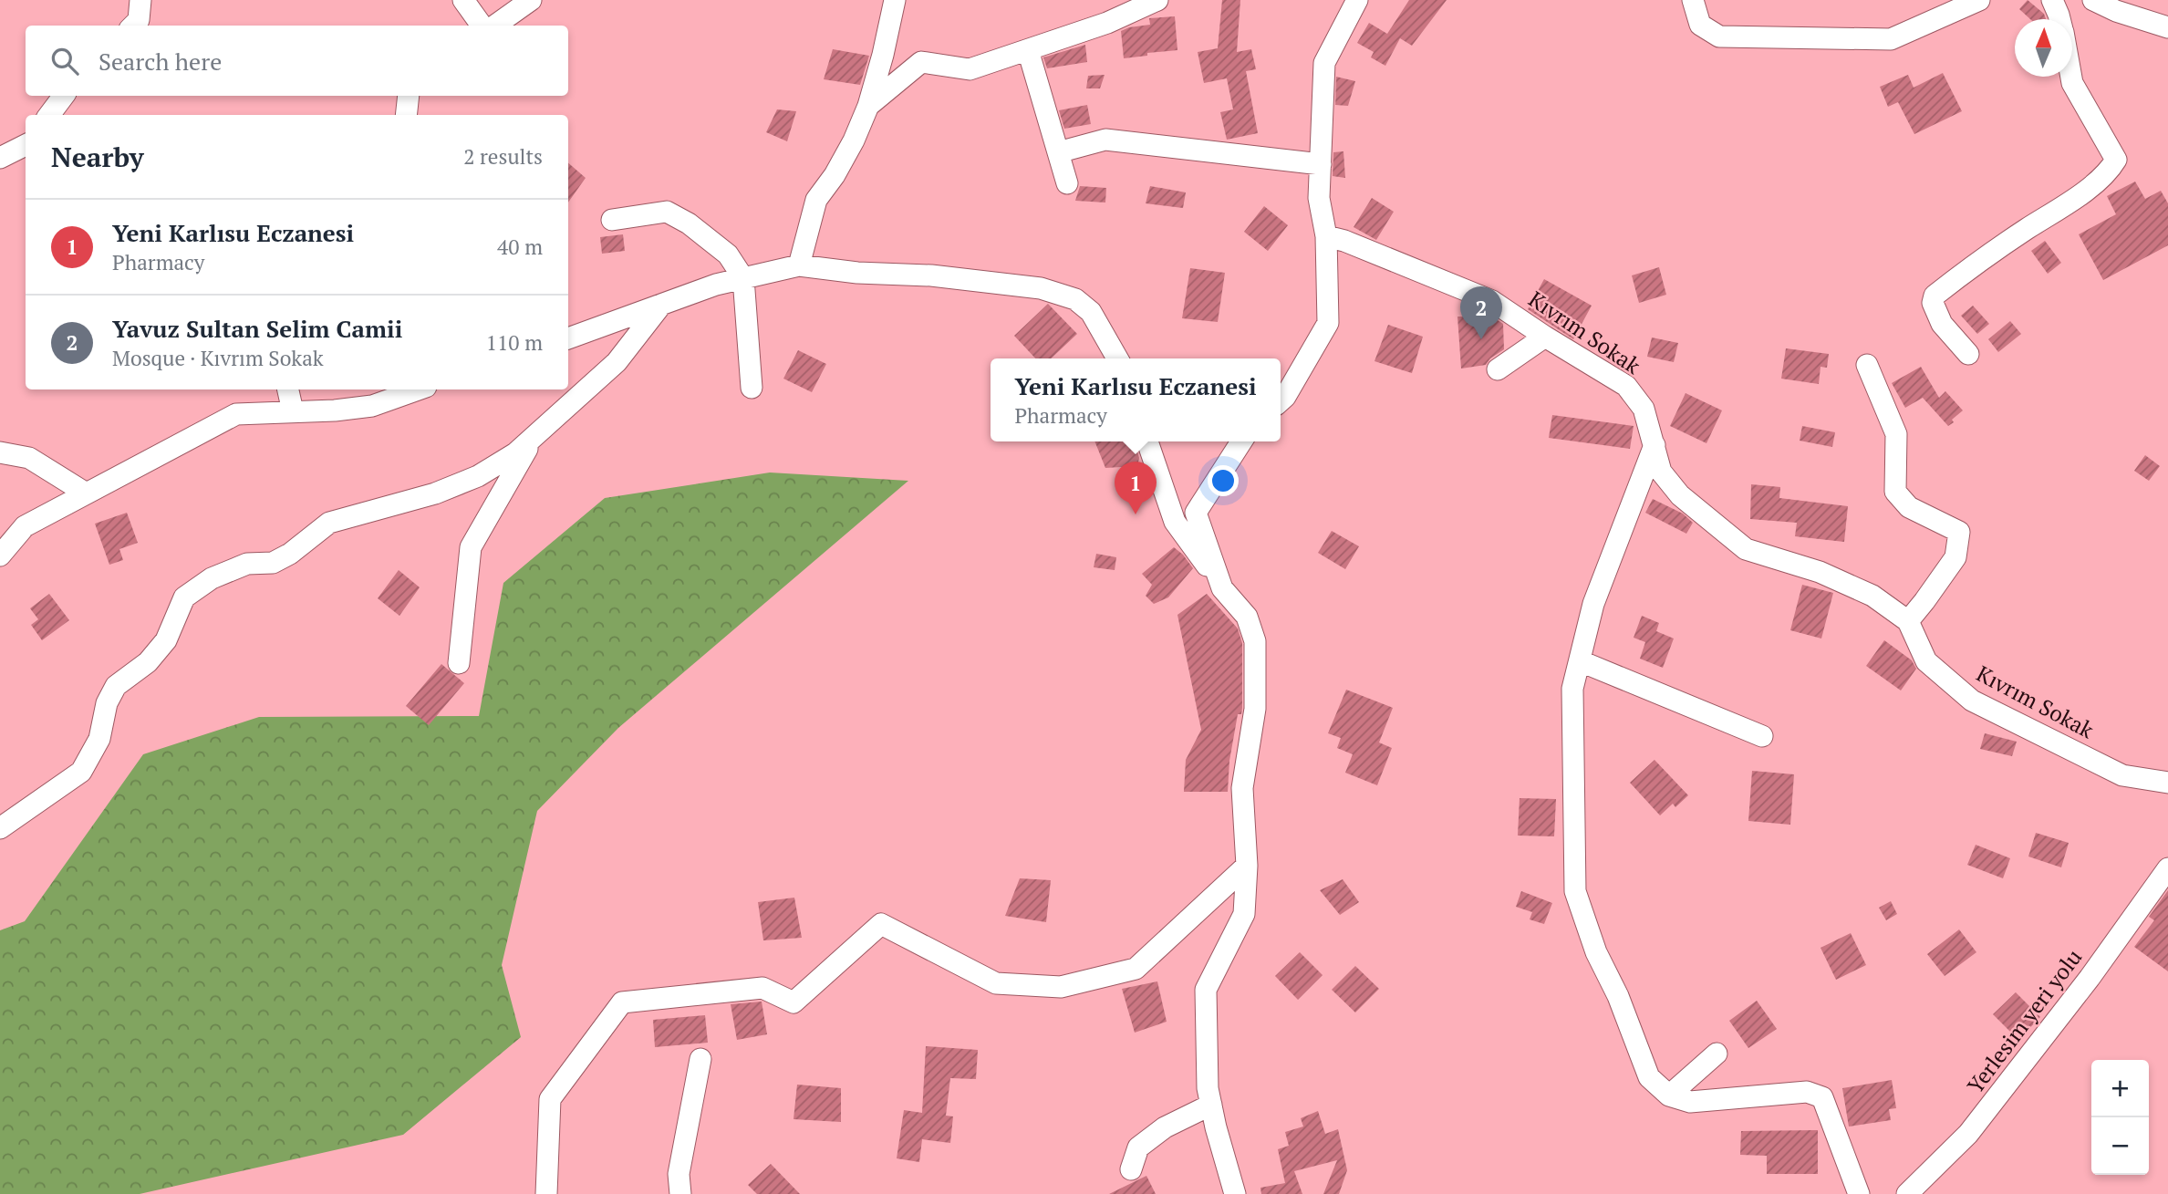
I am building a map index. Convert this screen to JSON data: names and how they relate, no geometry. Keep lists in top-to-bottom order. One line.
{"streets":{"street":["Kıvrım Sokak","Yerlesim yeri yolu"]},"north":"top","page":{"search":"Search here","heading":["Nearby","2 results"],"list":[{"mark":"1","name":"Yeni Karlısu Eczanesi","note":"Pharmacy","value":"40 m"},{"mark":"2","name":"Yavuz Sultan Selim Camii","note":"Mosque · Kıvrım Sokak","value":"110 m"}],"pins":["2","1"],"popup":["Yeni Karlısu Eczanesi","Pharmacy"],"map_buttons":["+","−"]}}
